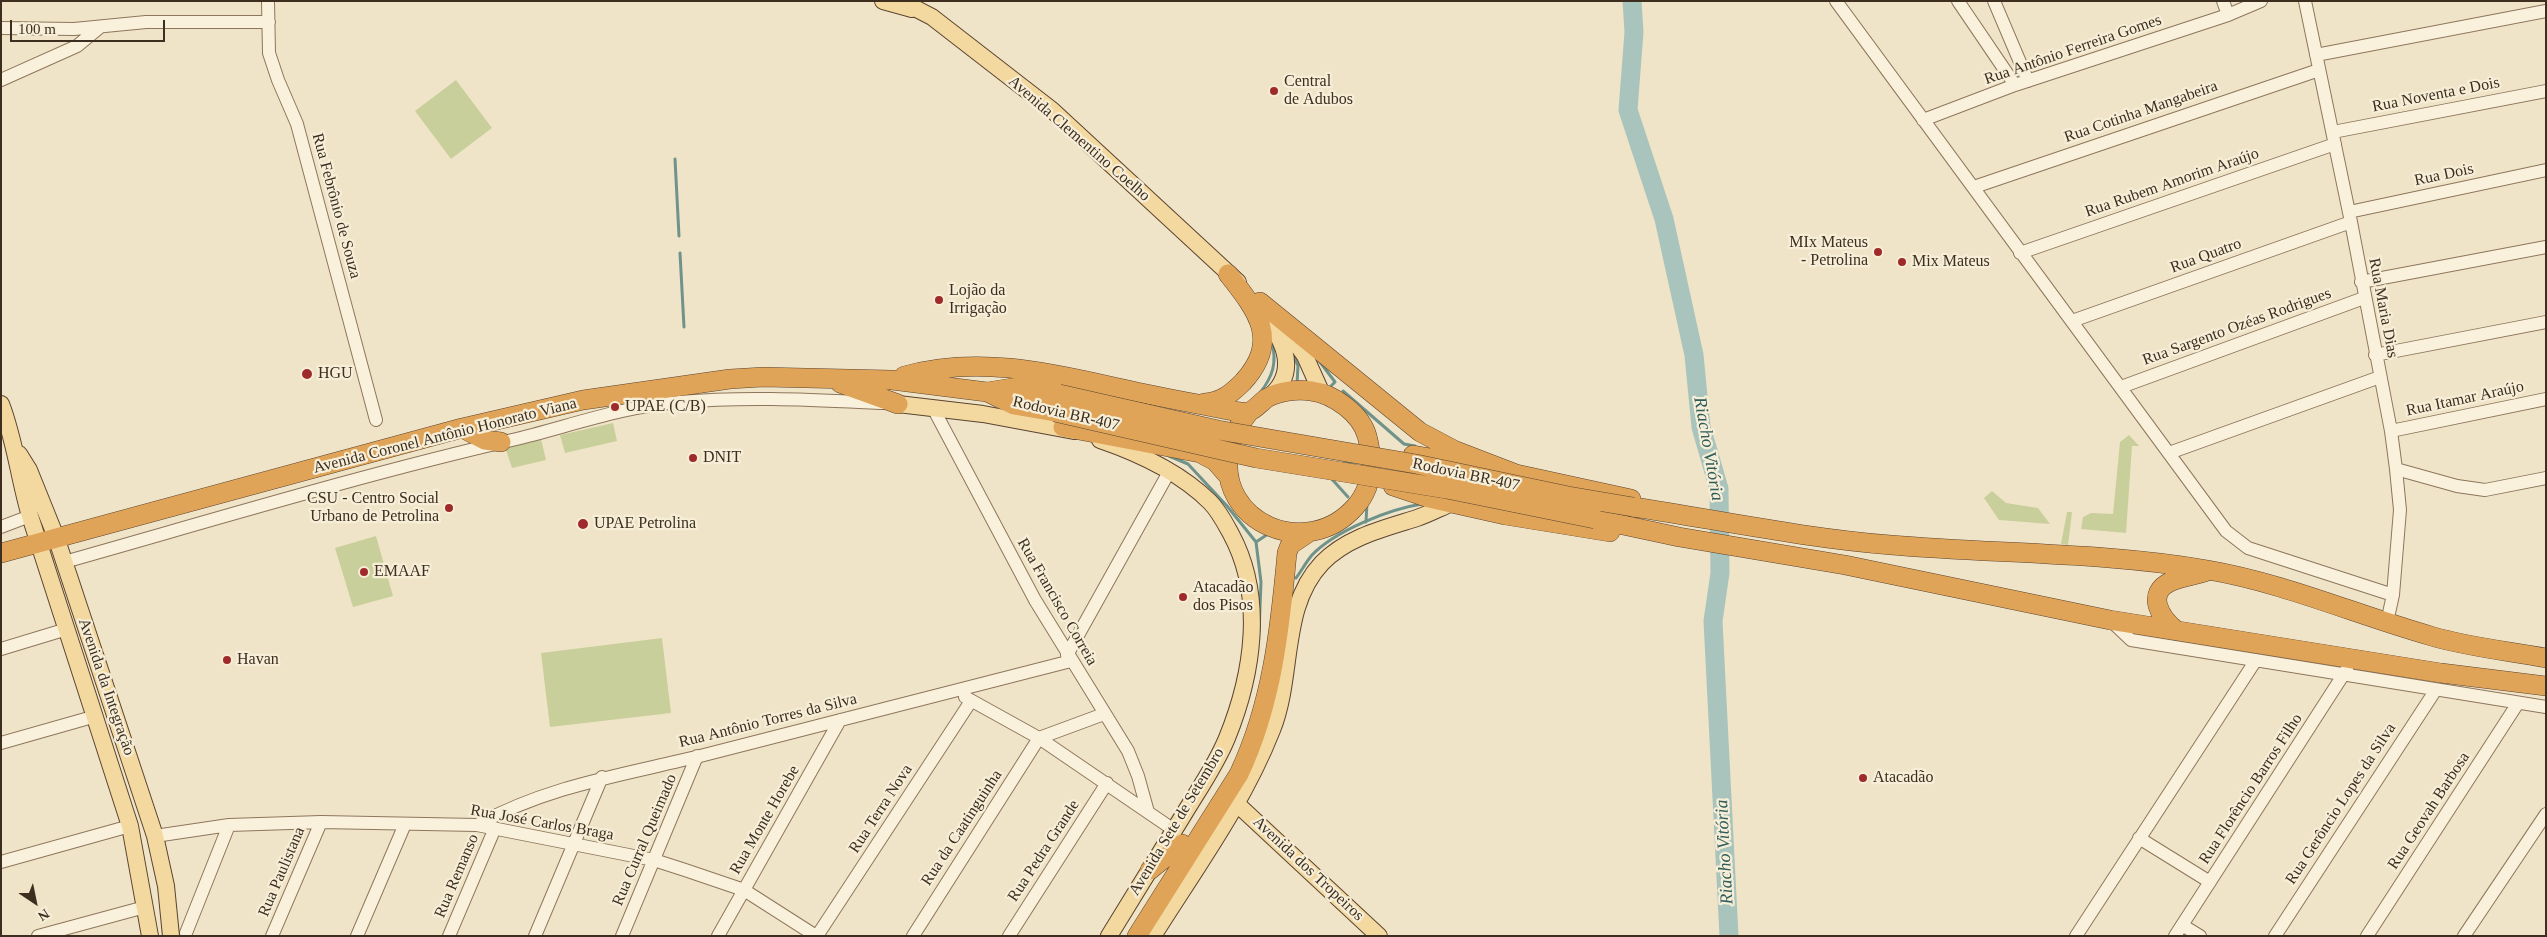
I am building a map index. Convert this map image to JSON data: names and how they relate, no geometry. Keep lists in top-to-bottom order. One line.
{"streets":{"highway":["Rodovia BR-407","Avenida Coronel Antônio Honorato Viana","Avenida Sete de Setembro"],"main road":["Avenida Clementino Coelho","Avenida da Integração","Avenida dos Tropeiros"],"street":["Rua Antônio Ferreira Gomes","Rua Noventa e Dois","Rua Cotinha Mangabeira","Rua Dois","Rua Rubem Amorim Araújo","Rua Febrônio de Souza","Rua Quatro","Rua Maria Dias","Rua Sargento Ozéas Rodrigues","Rua Itamar Araújo","Rua Francisco Correia","Rua Antônio Torres da Silva","Rua Florêncio Barros Filho","Rua Gerôncio Lopes da Silva","Rua Terra Nova","Rua Geovah Barbosa","Rua Monte Horebe","Rua José Carlos Braga","Rua da Caatinguinha","Rua Curral Queimado","Rua Pedra Grande","Rua Paulistana","Rua Remanso"]},"crossings":[["Rua Noventa e Dois","Rua Rubem Amorim Araújo"],["Rua Noventa e Dois","Rua Maria Dias"],["Rua Cotinha Mangabeira","Rua Maria Dias"],["Avenida Clementino Coelho","Avenida Sete de Setembro"],["Rua Dois","Rua Quatro"],["Rua Dois","Rua Maria Dias"],["Rua Rubem Amorim Araújo","Rua Maria Dias"],["Rua Quatro","Rua Maria Dias"],["Rua Maria Dias","Rua Sargento Ozéas Rodrigues"],["Rua Maria Dias","Rua Itamar Araújo"],["Rua Maria Dias","Rodovia BR-407"],["Rodovia BR-407","Avenida Coronel Antônio Honorato Viana"],["Rodovia BR-407","Rua Florêncio Barros Filho"],["Rodovia BR-407","Avenida Sete de Setembro"],["Avenida Coronel Antônio Honorato Viana","Avenida da Integração"],["Rua Francisco Correia","Rua Antônio Torres da Silva"],["Rua Francisco Correia","Avenida Sete de Setembro"],["Avenida da Integração","Rua José Carlos Braga"],["Rua Antônio Torres da Silva","Rua Monte Horebe"],["Rua Antônio Torres da Silva","Rua José Carlos Braga"],["Rua Antônio Torres da Silva","Rua Curral Queimado"],["Rua Terra Nova","Rua José Carlos Braga"],["Rua Monte Horebe","Rua José Carlos Braga"],["Rua José Carlos Braga","Rua Curral Queimado"],["Rua José Carlos Braga","Rua Paulistana"],["Rua José Carlos Braga","Rua Remanso"]],"water":["Riacho Vitória"],"places":["Central de Adubos","MIx Mateus - Petrolina","Mix Mateus","Lojão da Irrigação","HGU","UPAE (C/B)","DNIT","CSU - Centro Social Urbano de Petrolina","UPAE Petrolina","EMAAF","Atacadão dos Pisos","Havan","Atacadão"],"scale_bar":"100 m","north":"bottom right"}
